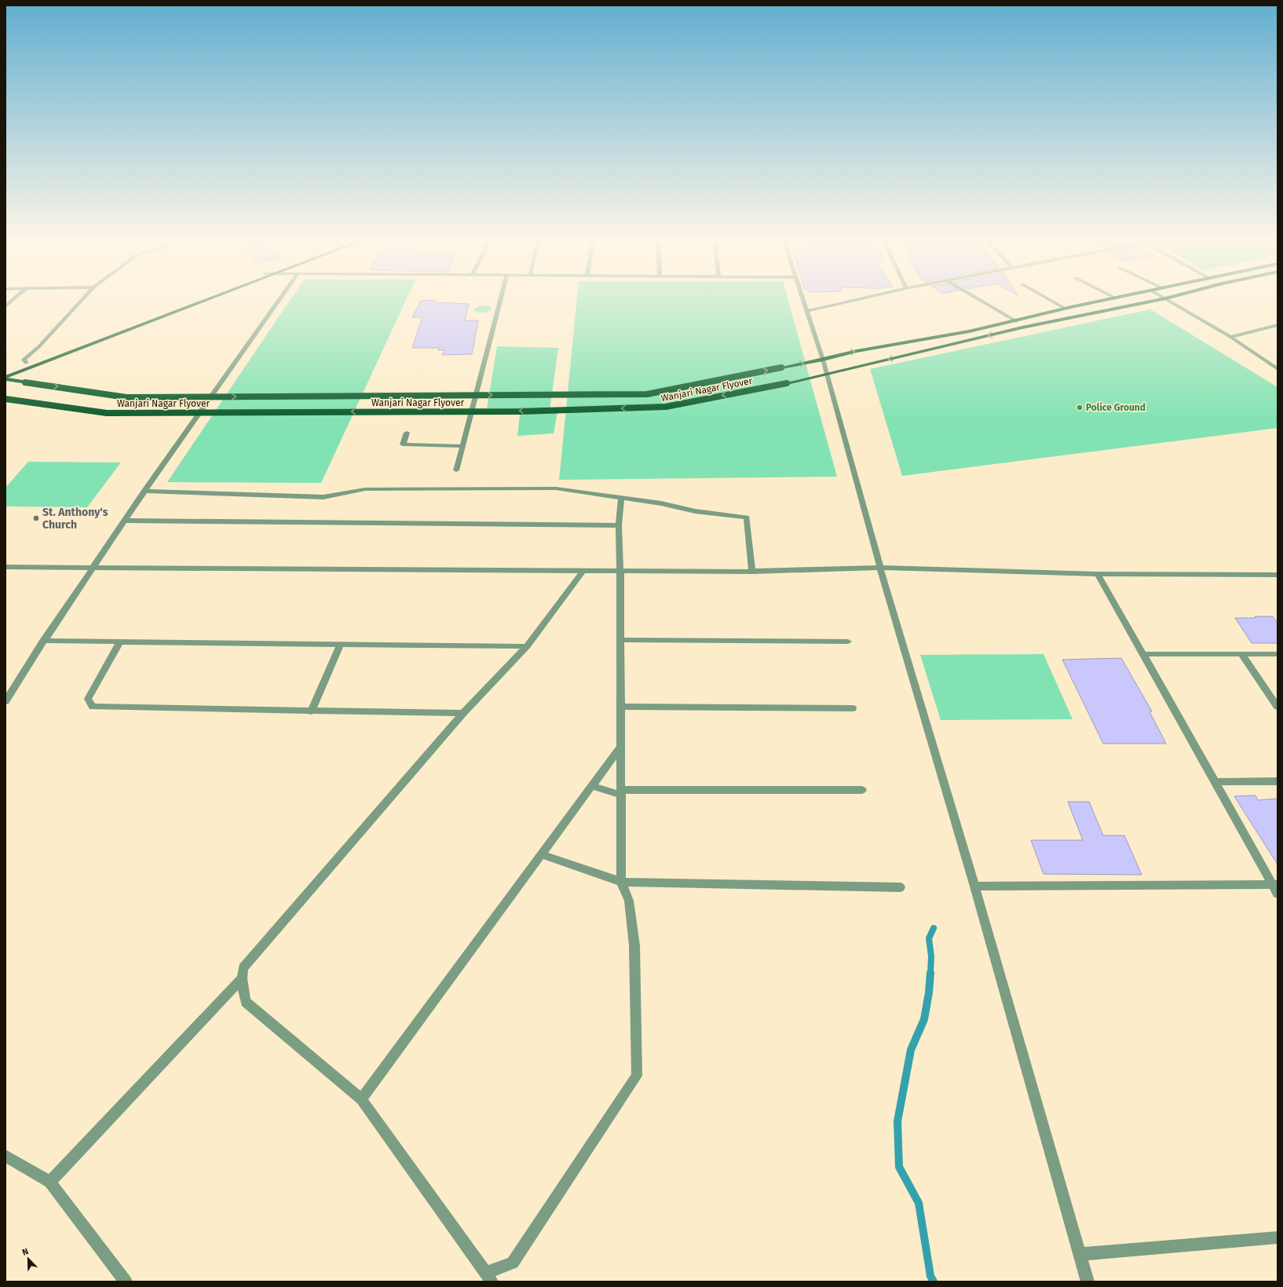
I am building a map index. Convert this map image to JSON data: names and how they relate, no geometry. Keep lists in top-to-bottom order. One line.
{"streets":{"main road":["Wanjari Nagar Flyover"]},"places":["Police Ground","St. Anthony's Church"],"north":"top left"}
